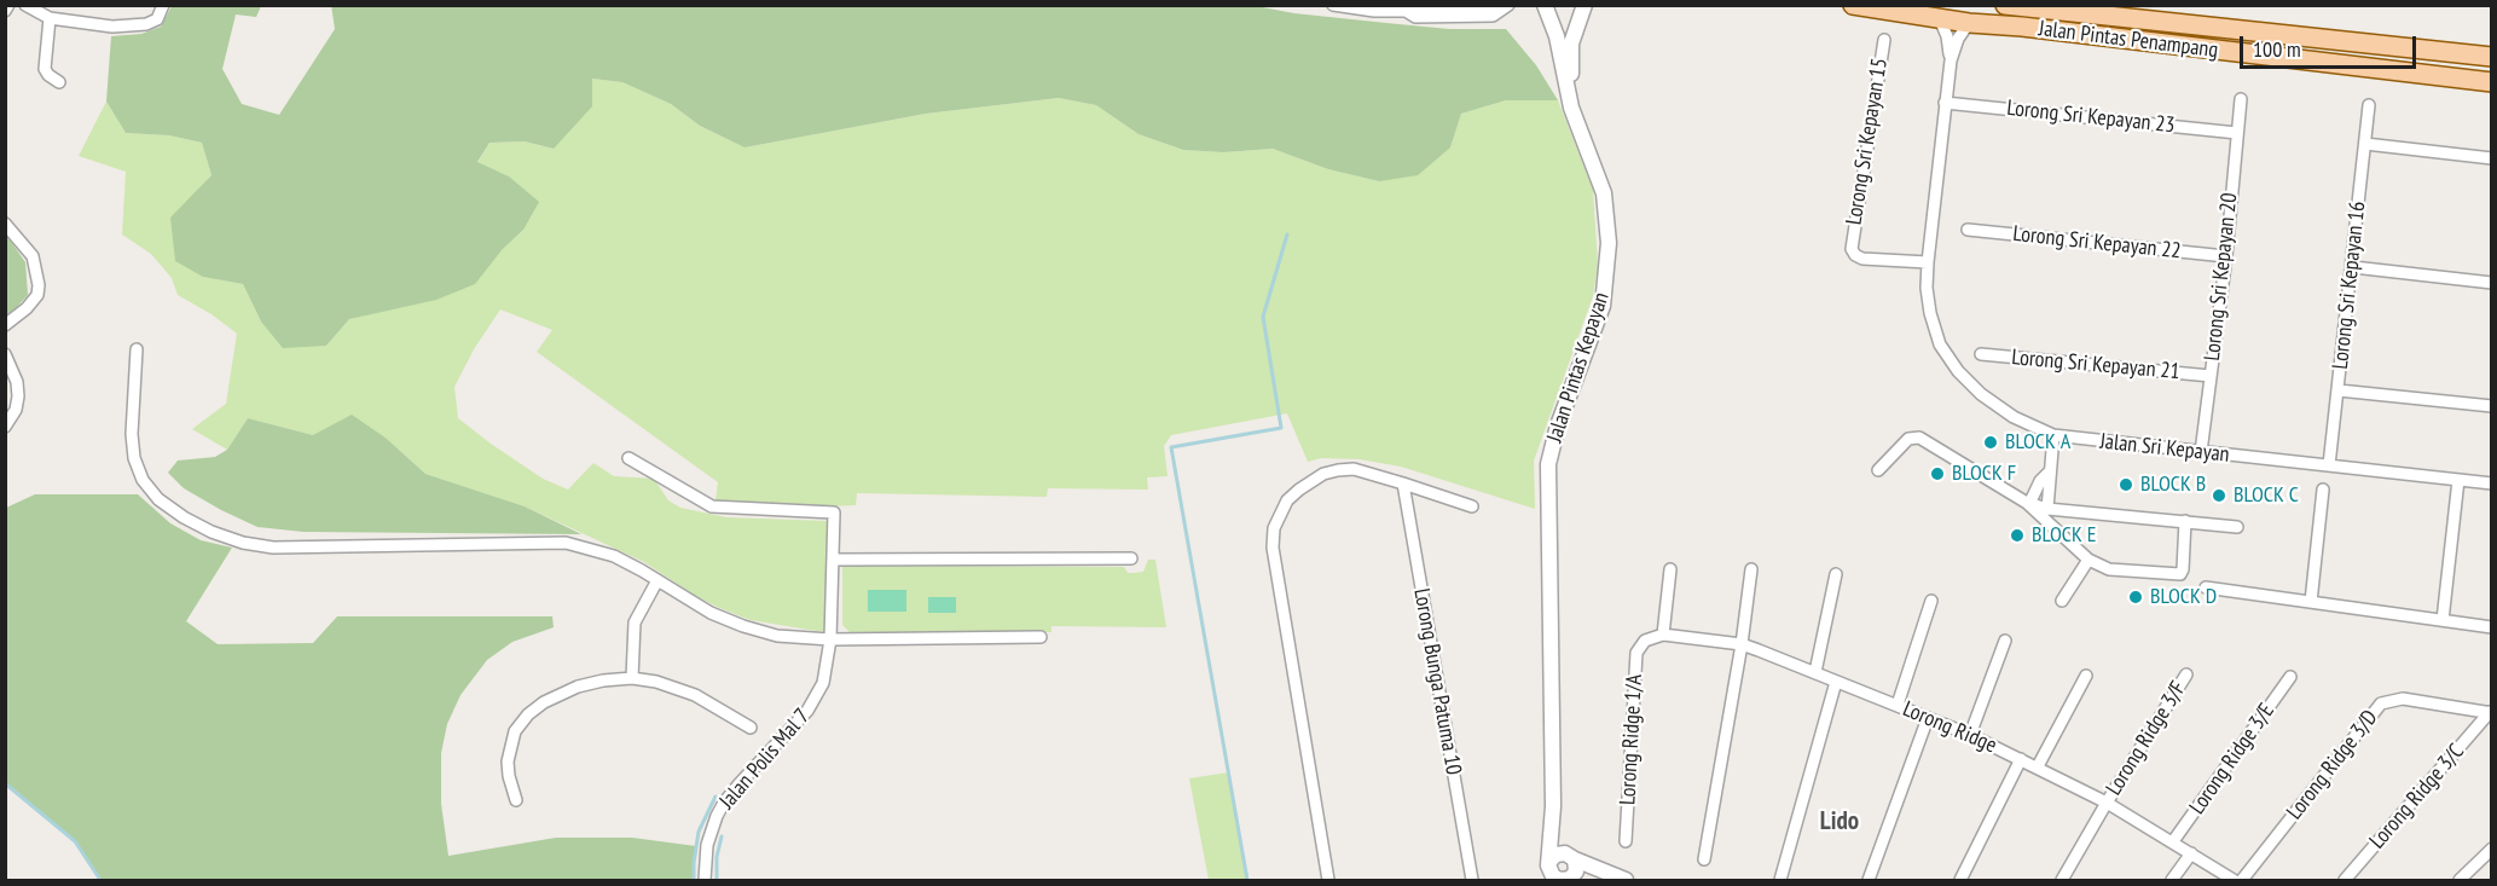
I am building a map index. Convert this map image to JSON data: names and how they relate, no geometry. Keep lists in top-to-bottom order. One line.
{"streets":{"main road":["Jalan Pintas Penampang"],"street":["Lorong Sri Kepayan 23","Lorong Sri Kepayan 15","Lorong Sri Kepayan 22","Lorong Sri Kepayan 20","Lorong Sri Kepayan 16","Lorong Sri Kepayan 21","Jalan Pintas Kepayan","Jalan Sri Kepayan","Lorong Bunga Patuma 10","Lorong Ridge","Lorong Ridge 3/F","Lorong Ridge 1/A","Jalan Polis Mal 7","Lorong Ridge 3/E","Lorong Ridge 3/D","Lorong Ridge 3/C"]},"crossings":[["Jalan Pintas Penampang","Jalan Sri Kepayan"],["Lorong Sri Kepayan 23","Lorong Sri Kepayan 20"],["Lorong Sri Kepayan 23","Jalan Sri Kepayan"],["Lorong Sri Kepayan 15","Jalan Sri Kepayan"],["Lorong Sri Kepayan 22","Lorong Sri Kepayan 20"],["Lorong Sri Kepayan 20","Lorong Sri Kepayan 21"],["Lorong Sri Kepayan 20","Jalan Sri Kepayan"],["Lorong Sri Kepayan 16","Jalan Sri Kepayan"],["Lorong Ridge","Lorong Ridge 3/F"],["Lorong Ridge","Lorong Ridge 1/A"],["Lorong Ridge","Lorong Ridge 3/E"],["Lorong Ridge 3/D","Lorong Ridge 3/C"]],"districts":["Lido"],"places":["BLOCK A","BLOCK F","BLOCK B","BLOCK C","BLOCK E","BLOCK D"],"scale_bar":"100 m"}
